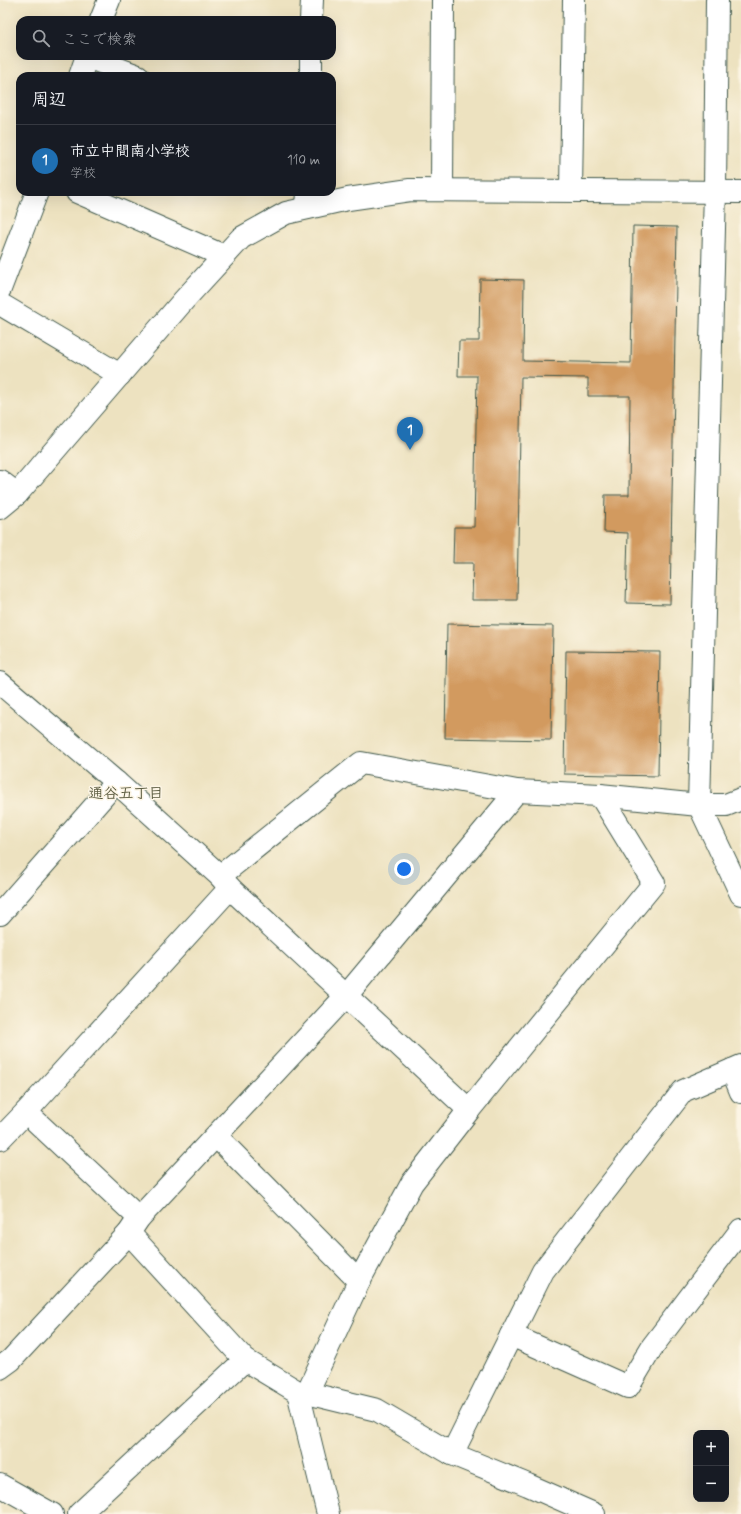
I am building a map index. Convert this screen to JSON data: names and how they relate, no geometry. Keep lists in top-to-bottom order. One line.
{"districts":["通谷五丁目"],"page":{"search":"ここで検索","heading":"周辺","list":[{"mark":"1","name":"市立中間南小学校","note":"学校","value":"110 m"}],"pins":"1","map_buttons":["+","−"]}}
